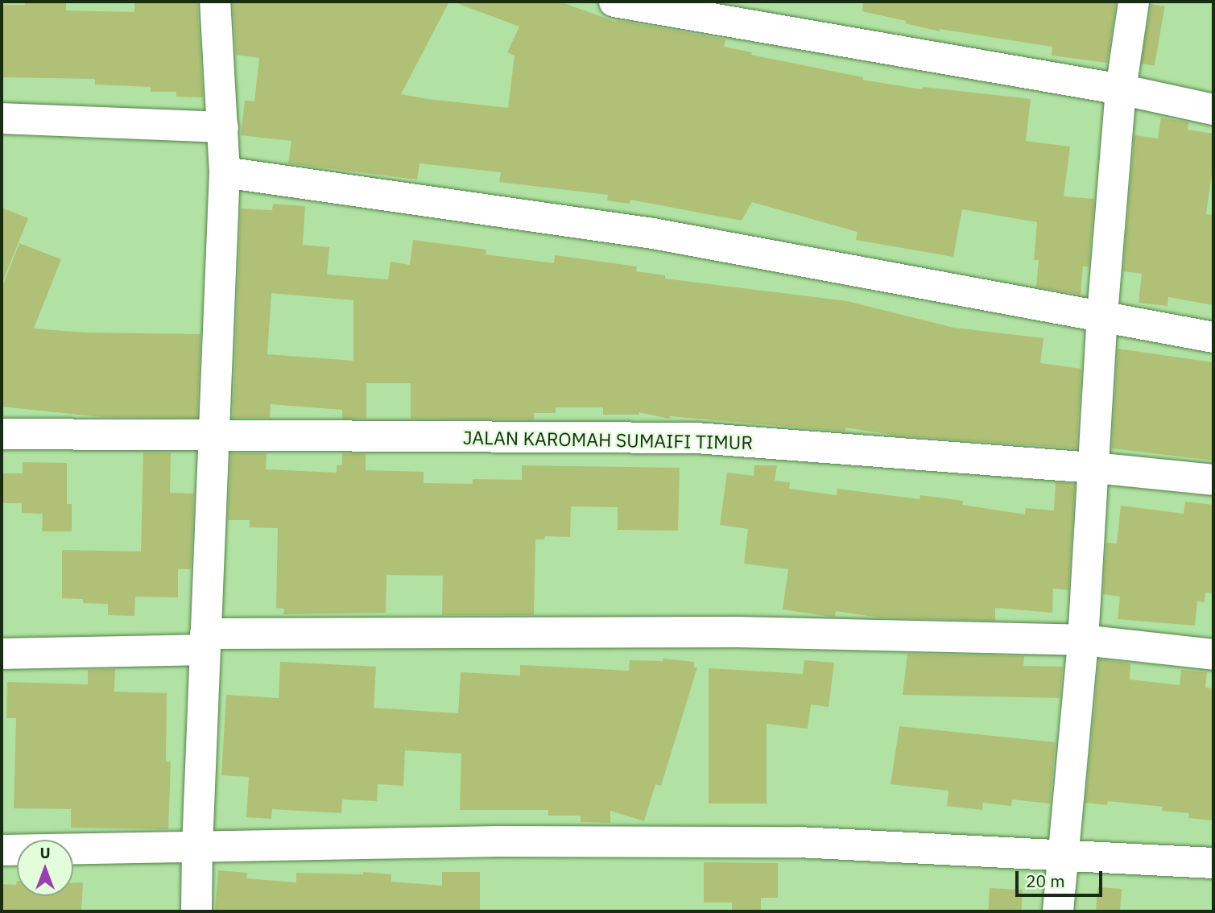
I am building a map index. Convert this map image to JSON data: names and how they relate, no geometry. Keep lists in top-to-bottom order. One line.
{"streets":{"street":["JALAN KAROMAH SUMAIFI TIMUR"]},"scale_bar":"20 m","north":"top"}
